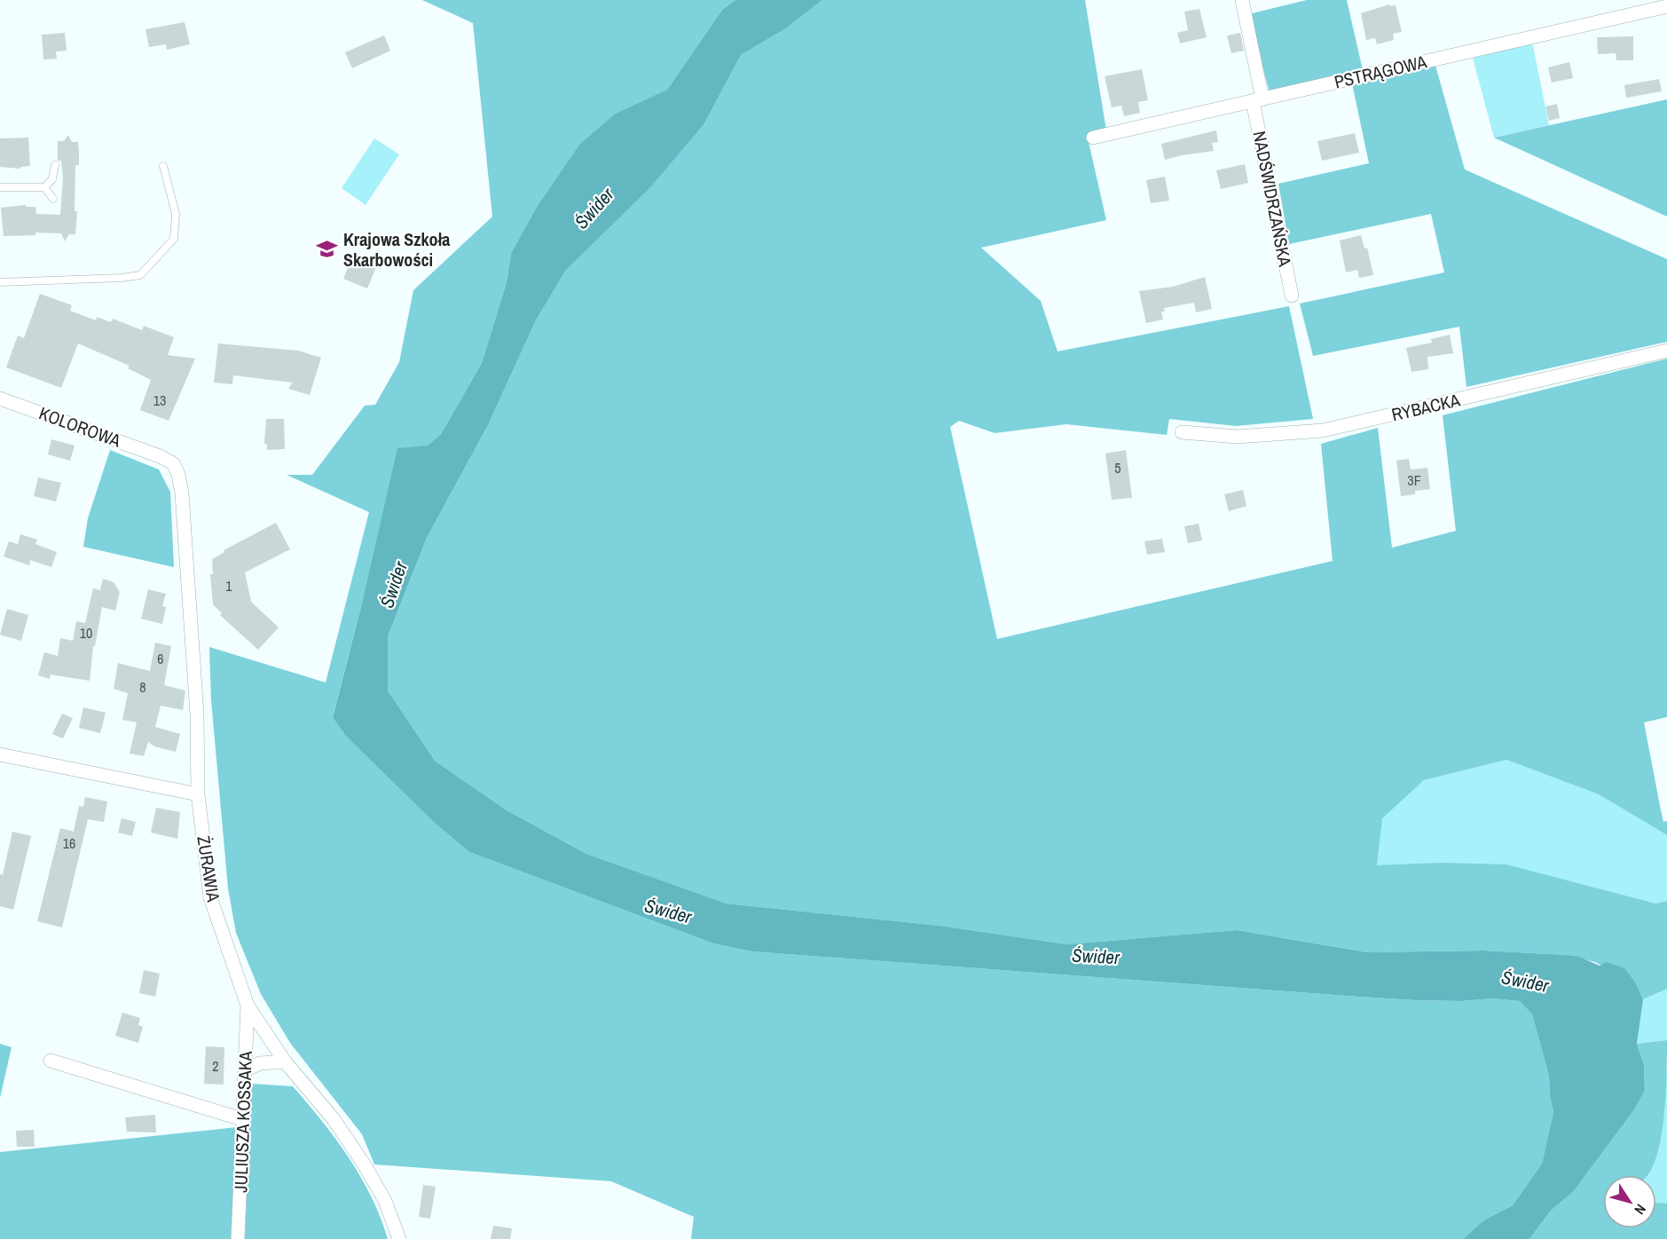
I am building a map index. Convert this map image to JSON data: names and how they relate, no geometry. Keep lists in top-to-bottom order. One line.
{"streets":{"street":["PSTRĄGOWA","NADŚWIDRZAŃSKA","RYBACKA","KOLOROWA","ŻURAWIA","JULIUSZA KOSSAKA"]},"crossings":[["PSTRĄGOWA","NADŚWIDRZAŃSKA"],["KOLOROWA","ŻURAWIA"],["ŻURAWIA","JULIUSZA KOSSAKA"]],"water":["Świder"],"places":{"school or university":["Krajowa Szkoła Skarbowości"]},"house_numbers":["13","5","3F","1","10","6","8","16","2"],"north":"bottom right"}
